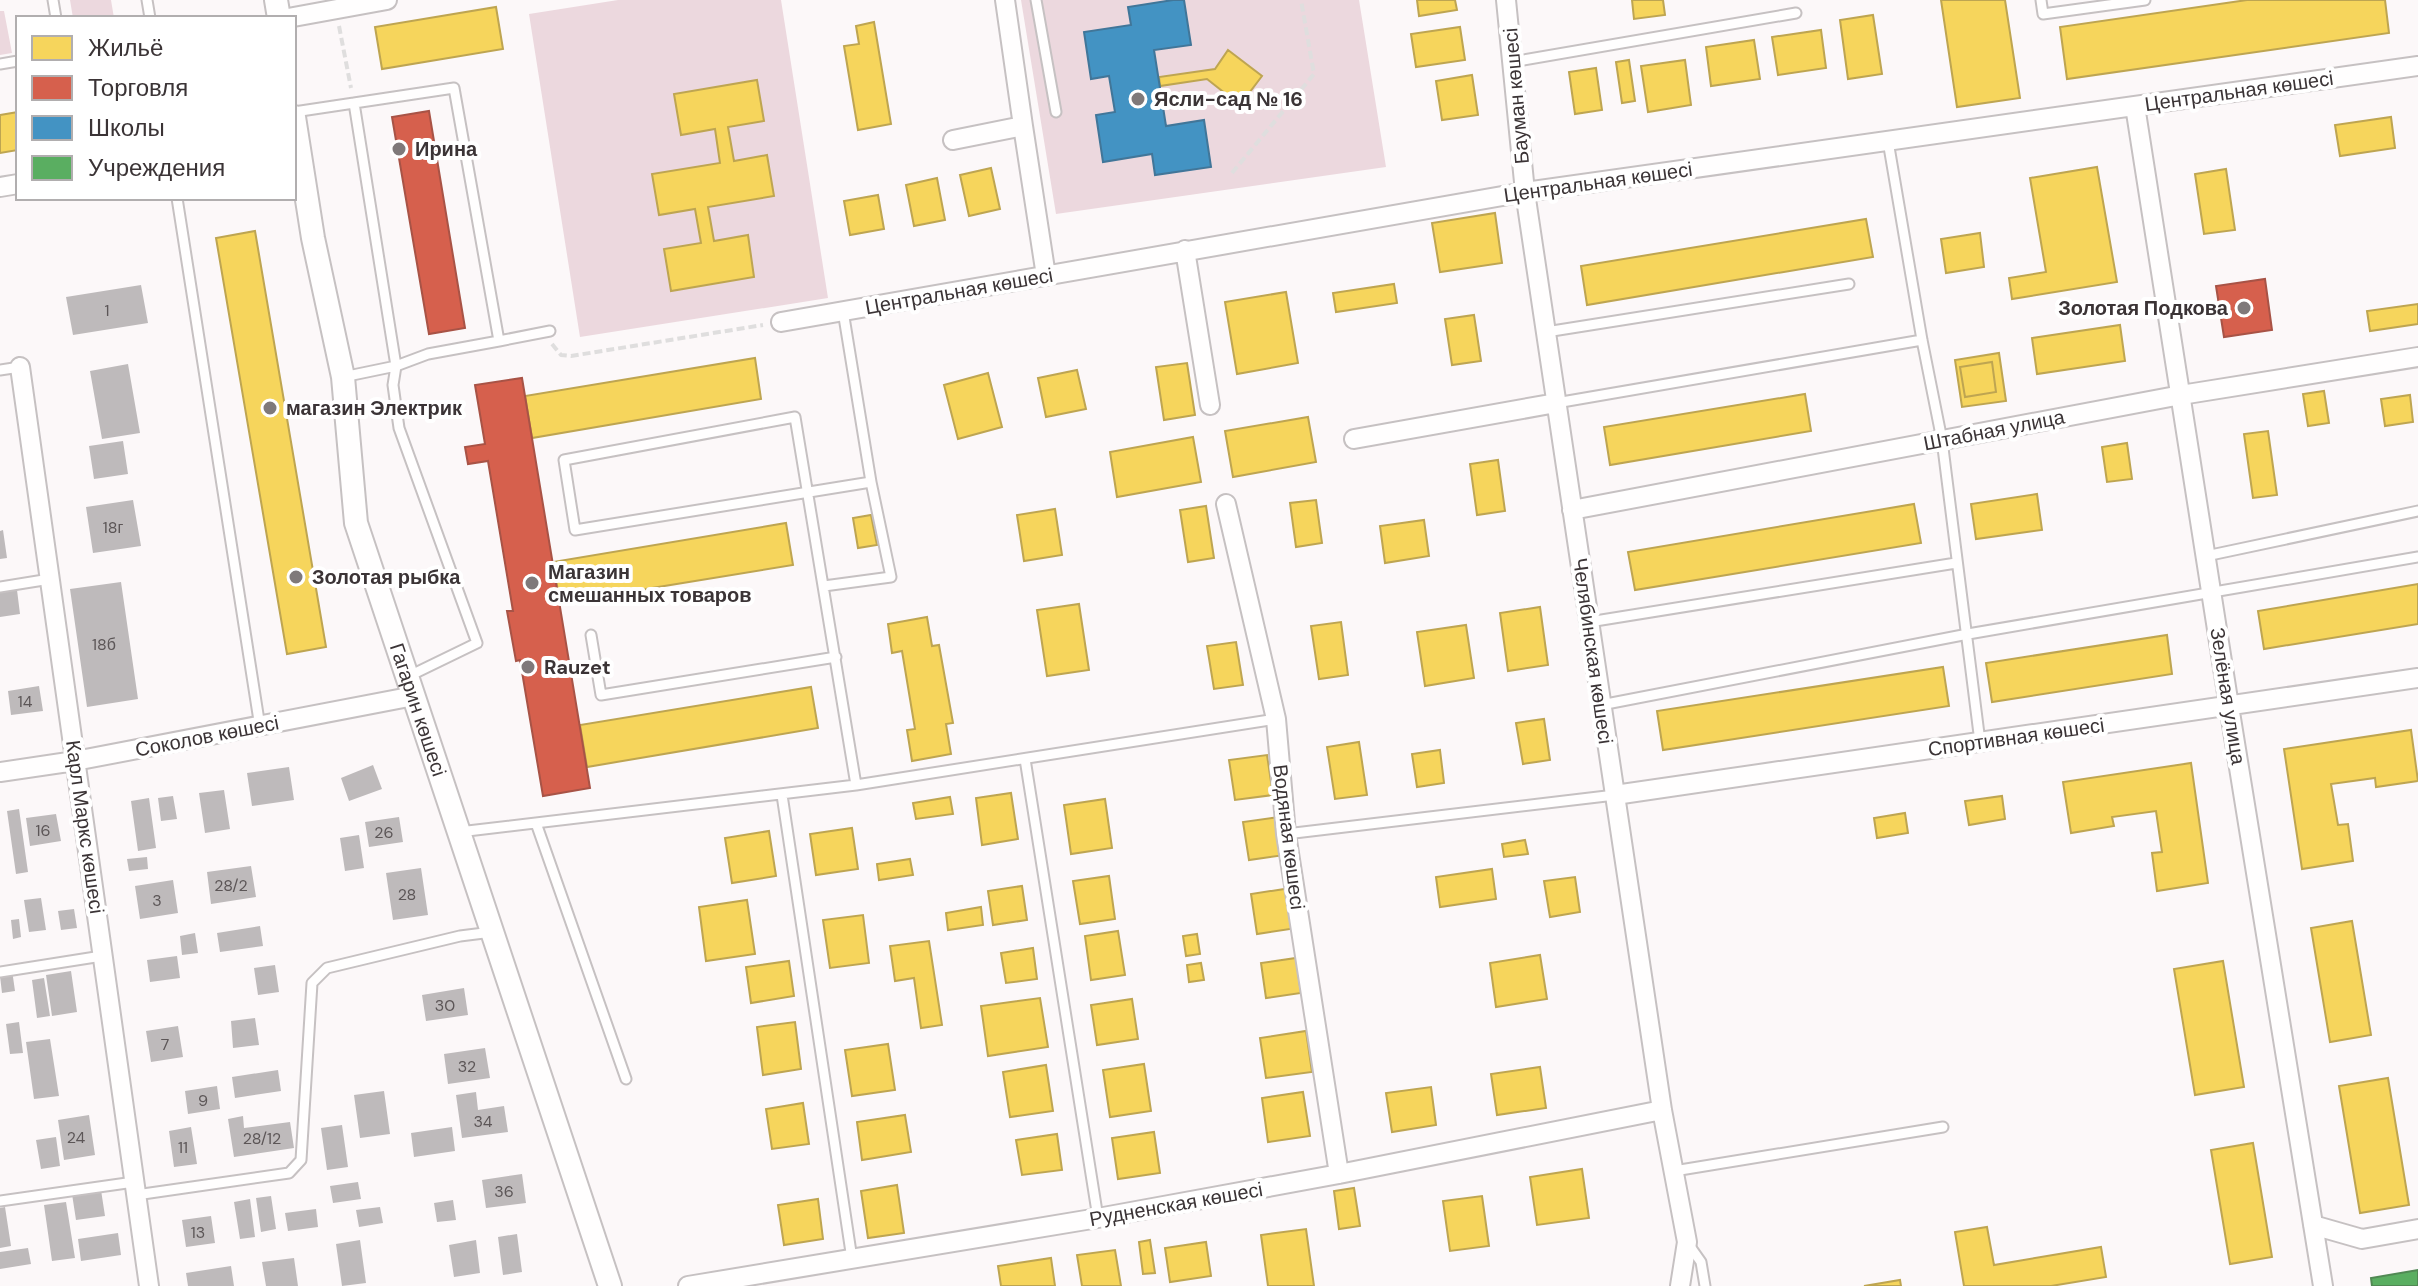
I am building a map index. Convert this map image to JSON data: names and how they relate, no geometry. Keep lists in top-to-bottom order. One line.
{"streets":{"street":["Центральная көшесі","Бауман көшесі","Штабная улица","Челябинская көшесі","Зелёная улица","Гагарин көшесі","Соколов көшесі","Спортивная көшесі","Карл Маркс көшесі","Водяная көшесі","Рудненская көшесі"]},"crossings":[["Центральная көшесі","Бауман көшесі"],["Центральная көшесі","Челябинская көшесі"],["Центральная көшесі","Зелёная улица"],["Бауман көшесі","Челябинская көшесі"],["Штабная улица","Челябинская көшесі"],["Штабная улица","Зелёная улица"],["Челябинская көшесі","Спортивная көшесі"],["Челябинская көшесі","Рудненская көшесі"],["Зелёная улица","Спортивная көшесі"],["Гагарин көшесі","Соколов көшесі"],["Соколов көшесі","Карл Маркс көшесі"],["Водяная көшесі","Рудненская көшесі"]],"places":["Ясли-сад № 16","Ирина","Золотая Подкова","магазин Электрик","Золотая рыбка","Магазин смешанных товаров","Rauzet"],"house_numbers":["1","18г","18б","14","16","26","28/2","28","3","30","7","32","9","34","24","28/12","11","36","13"],"legend":["Жильё","Торговля","Школы","Учреждения"]}
